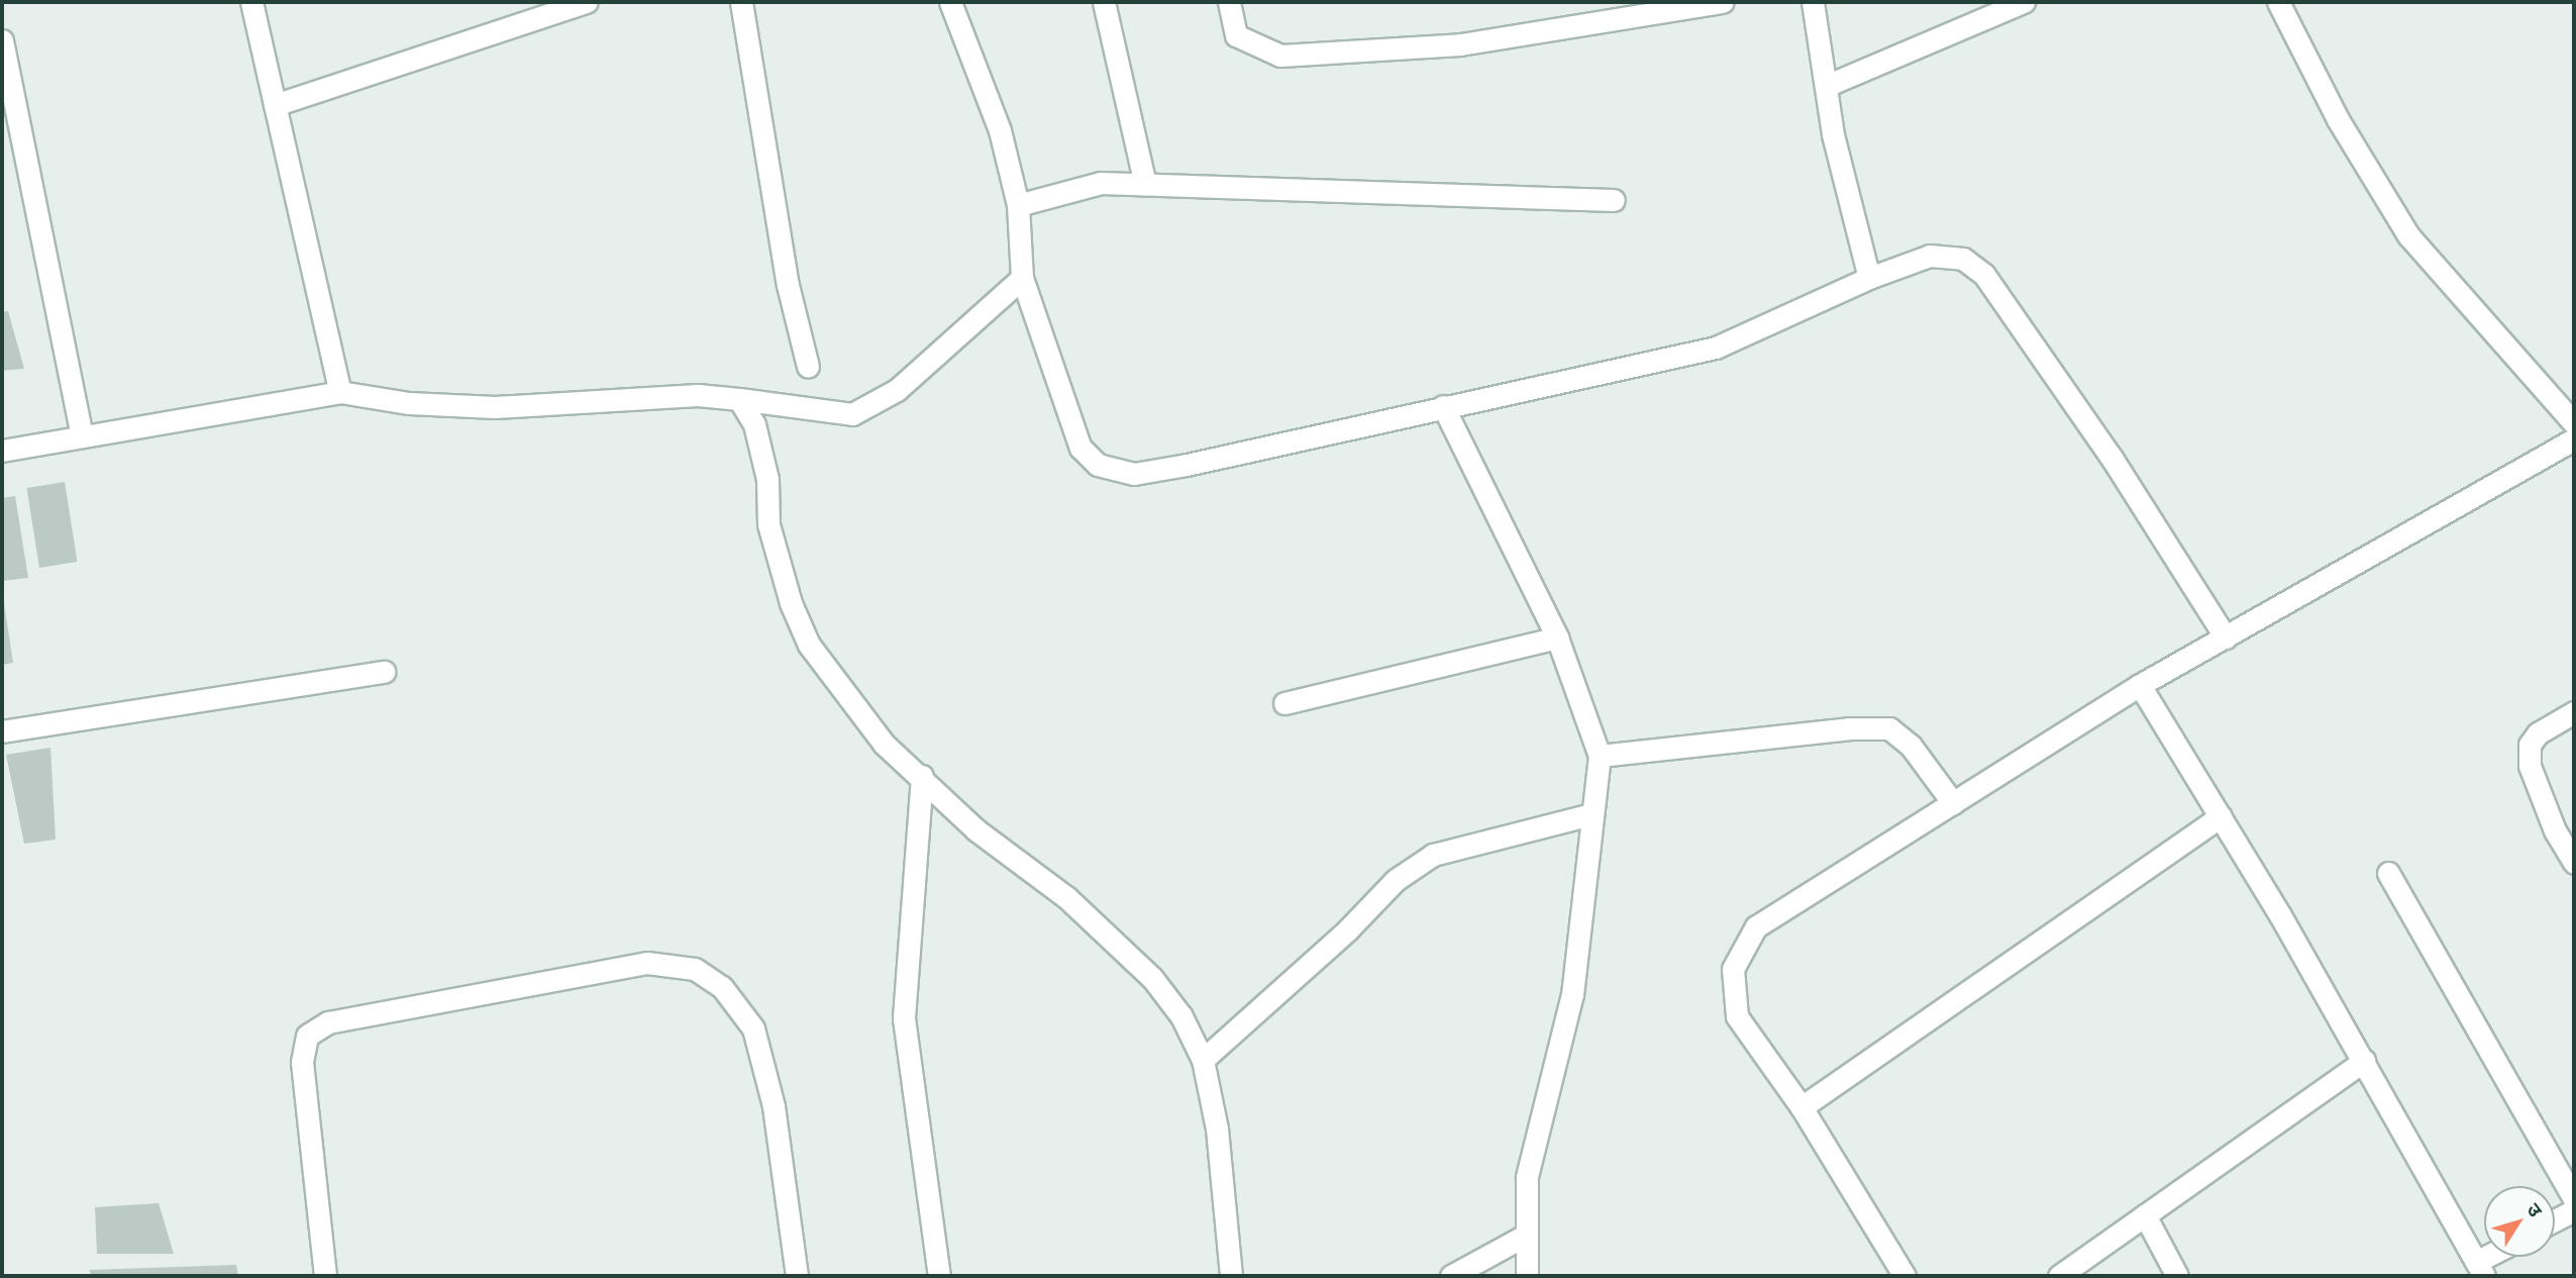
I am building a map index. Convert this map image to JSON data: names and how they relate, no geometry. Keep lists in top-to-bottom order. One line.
{"north":"top right"}
